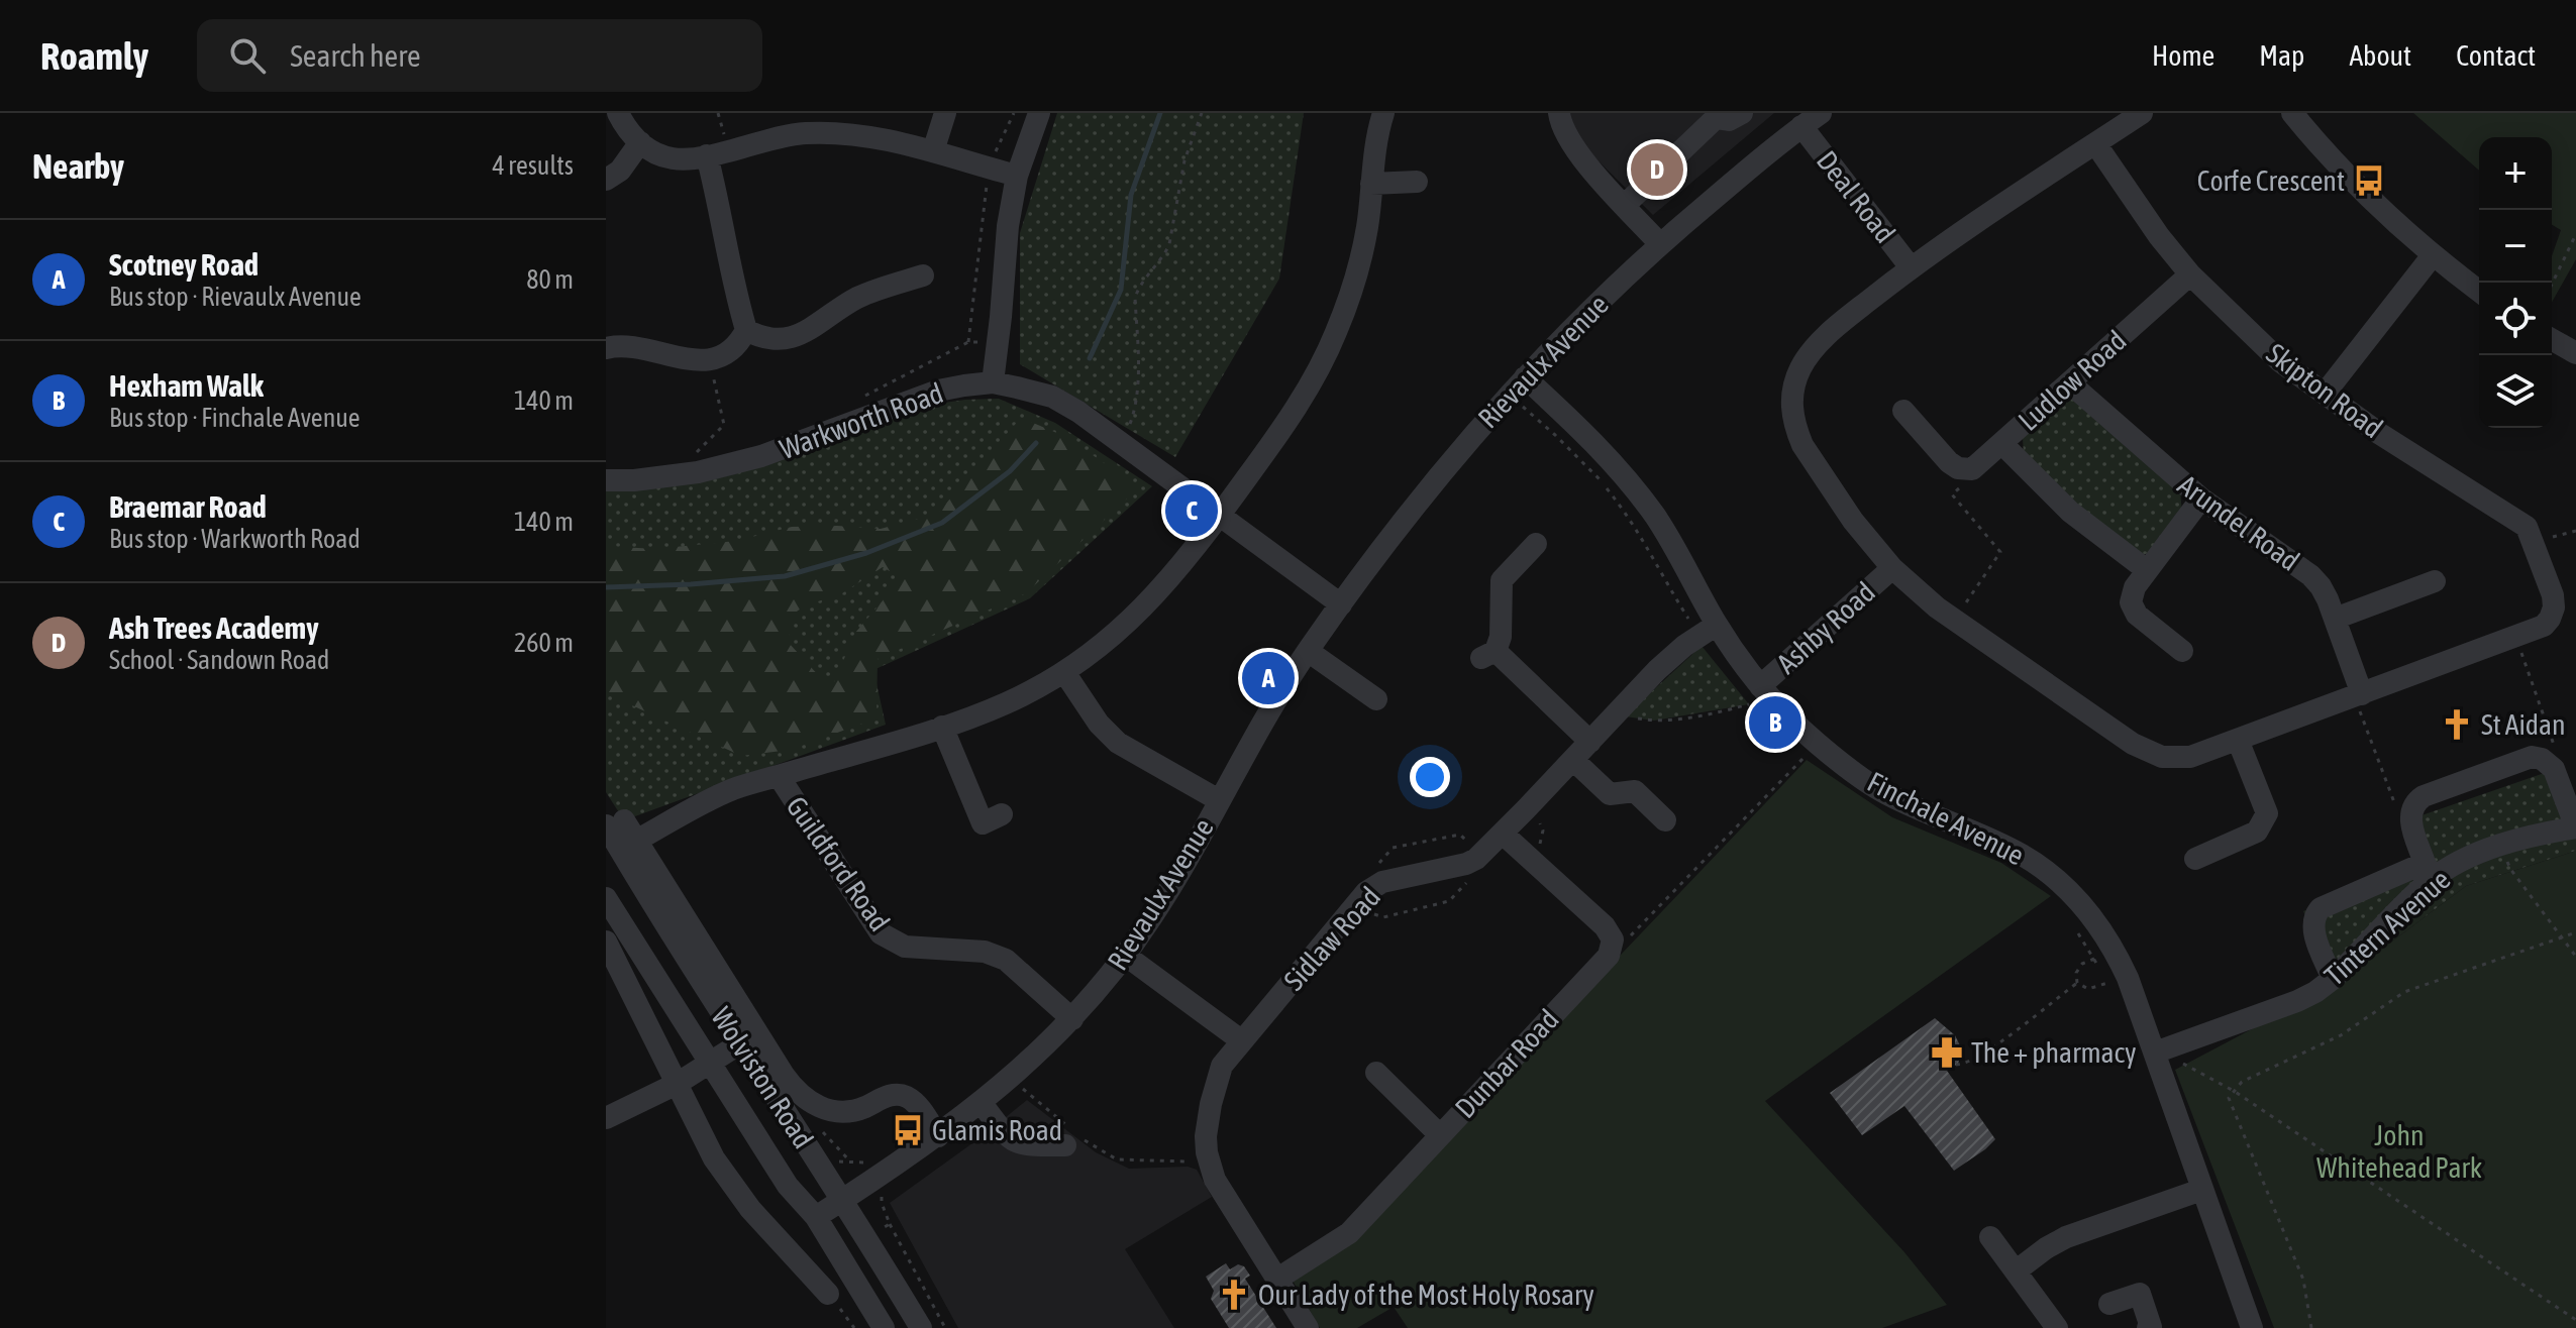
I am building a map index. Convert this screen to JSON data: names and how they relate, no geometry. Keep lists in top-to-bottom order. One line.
{"streets":{"street":["Deal Road","Rievaulx Avenue","Ludlow Road","Skipton Road","Warkworth Road","Arundel Road","Ashby Road","Finchale Avenue","Guildford Road","Tintern Avenue","Sidlaw Road","Dunbar Road","Wolviston Road"]},"crossings":[["Deal Road","Rievaulx Avenue"],["Rievaulx Avenue","Warkworth Road"],["Rievaulx Avenue","Finchale Avenue"],["Rievaulx Avenue","Guildford Road"],["Rievaulx Avenue","Wolviston Road"],["Ludlow Road","Skipton Road"],["Ludlow Road","Arundel Road"],["Ashby Road","Finchale Avenue"],["Finchale Avenue","Tintern Avenue"],["Finchale Avenue","Sidlaw Road"],["Sidlaw Road","Dunbar Road"]],"parks":["John Whitehead Park"],"places":{"bus stop":["Corfe Crescent","Glamis Road"],"church":["St Aidan","Our Lady of the Most Holy Rosary"],"pharmacy":["The + pharmacy"]},"page":{"header":"Roamly","search":"Search here","nav":["Home","Map","About","Contact"],"heading":["Nearby","4 results"],"map_buttons":["+","−"],"pins":["D","C","A","B"],"list":[{"mark":"A","name":"Scotney Road","note":"Bus stop · Rievaulx Avenue","value":"80 m"},{"mark":"B","name":"Hexham Walk","note":"Bus stop · Finchale Avenue","value":"140 m"},{"mark":"C","name":"Braemar Road","note":"Bus stop · Warkworth Road","value":"140 m"},{"mark":"D","name":"Ash Trees Academy","note":"School · Sandown Road","value":"260 m"}]}}
